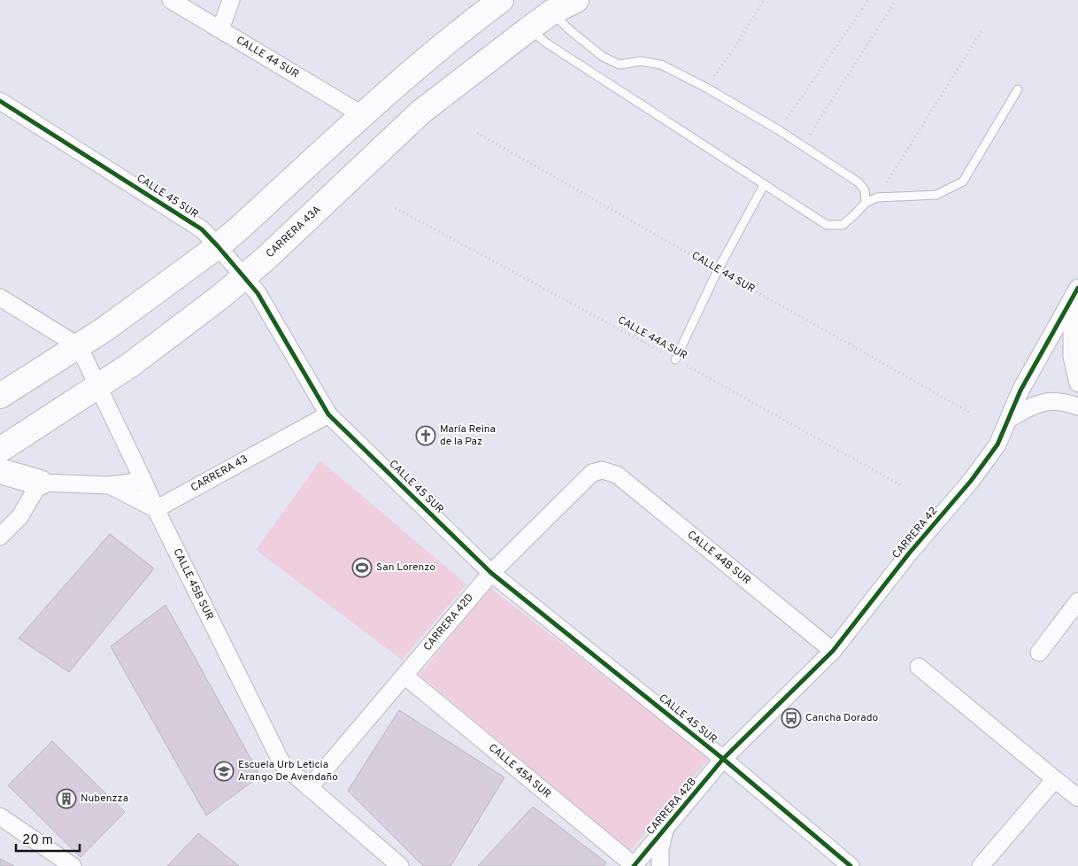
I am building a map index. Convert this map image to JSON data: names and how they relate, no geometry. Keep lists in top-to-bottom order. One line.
{"streets":{"main road":["CARRERA 43A"],"street":["CALLE 44 SUR","CALLE 45 SUR","CARRERA 43","CARRERA 42","CALLE 44B SUR","CALLE 45B SUR","CARRERA 42D","CALLE 45A SUR","CARRERA 42B"],"path":["CALLE 44A SUR"]},"crossings":[["CALLE 45 SUR","CARRERA 43A"],["CALLE 45 SUR","CARRERA 43"],["CALLE 45 SUR","CARRERA 42"],["CALLE 45 SUR","CARRERA 42D"],["CALLE 45 SUR","CARRERA 42B"],["CARRERA 43A","CALLE 45B SUR"],["CARRERA 43","CALLE 45B SUR"],["CARRERA 42","CALLE 44B SUR"],["CARRERA 42","CARRERA 42B"],["CALLE 44B SUR","CARRERA 42D"],["CALLE 45B SUR","CARRERA 42D"],["CARRERA 42D","CALLE 45A SUR"],["CALLE 45A SUR","CARRERA 42B"]],"places":{"church":["María Reina de la Paz"],"sports":["San Lorenzo"],"bus stop":["Cancha Dorado"],"school or university":["Escuela Urb Leticia Arango De Avendaño"],"building":["Nubenzza"]},"scale_bar":"20 m"}
